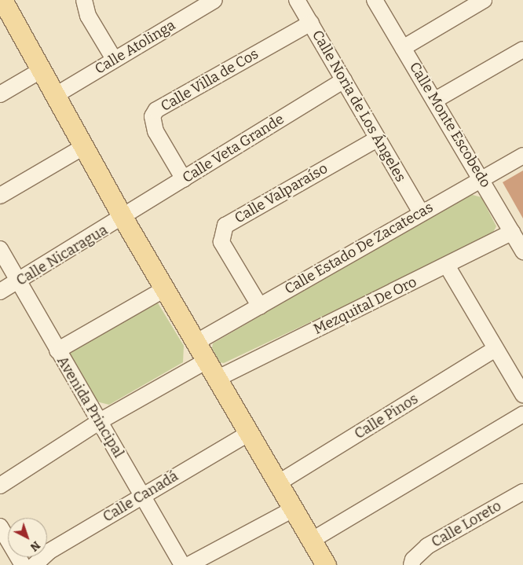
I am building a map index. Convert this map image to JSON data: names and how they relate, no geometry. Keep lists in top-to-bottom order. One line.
{"streets":{"street":["Calle Atolinga","Calle Villa de Cos","Calle Noria de Los Ángeles","Calle Monte Escobedo","Calle Veta Grande","Calle Valparaíso","Calle Estado De Zacatecas","Calle Nicaragua","Mezquital De Oro","Avenida Principal","Calle Pinos","Calle Canadá","Calle Loreto"]},"crossings":[["Calle Villa de Cos","Calle Noria de Los Ángeles"],["Calle Villa de Cos","Calle Veta Grande"],["Calle Noria de Los Ángeles","Calle Veta Grande"],["Calle Noria de Los Ángeles","Calle Valparaíso"],["Calle Noria de Los Ángeles","Calle Estado De Zacatecas"],["Calle Monte Escobedo","Calle Estado De Zacatecas"],["Calle Monte Escobedo","Mezquital De Oro"],["Calle Veta Grande","Calle Nicaragua"],["Calle Valparaíso","Calle Estado De Zacatecas"],["Calle Nicaragua","Avenida Principal"],["Avenida Principal","Calle Canadá"]],"north":"bottom right"}
